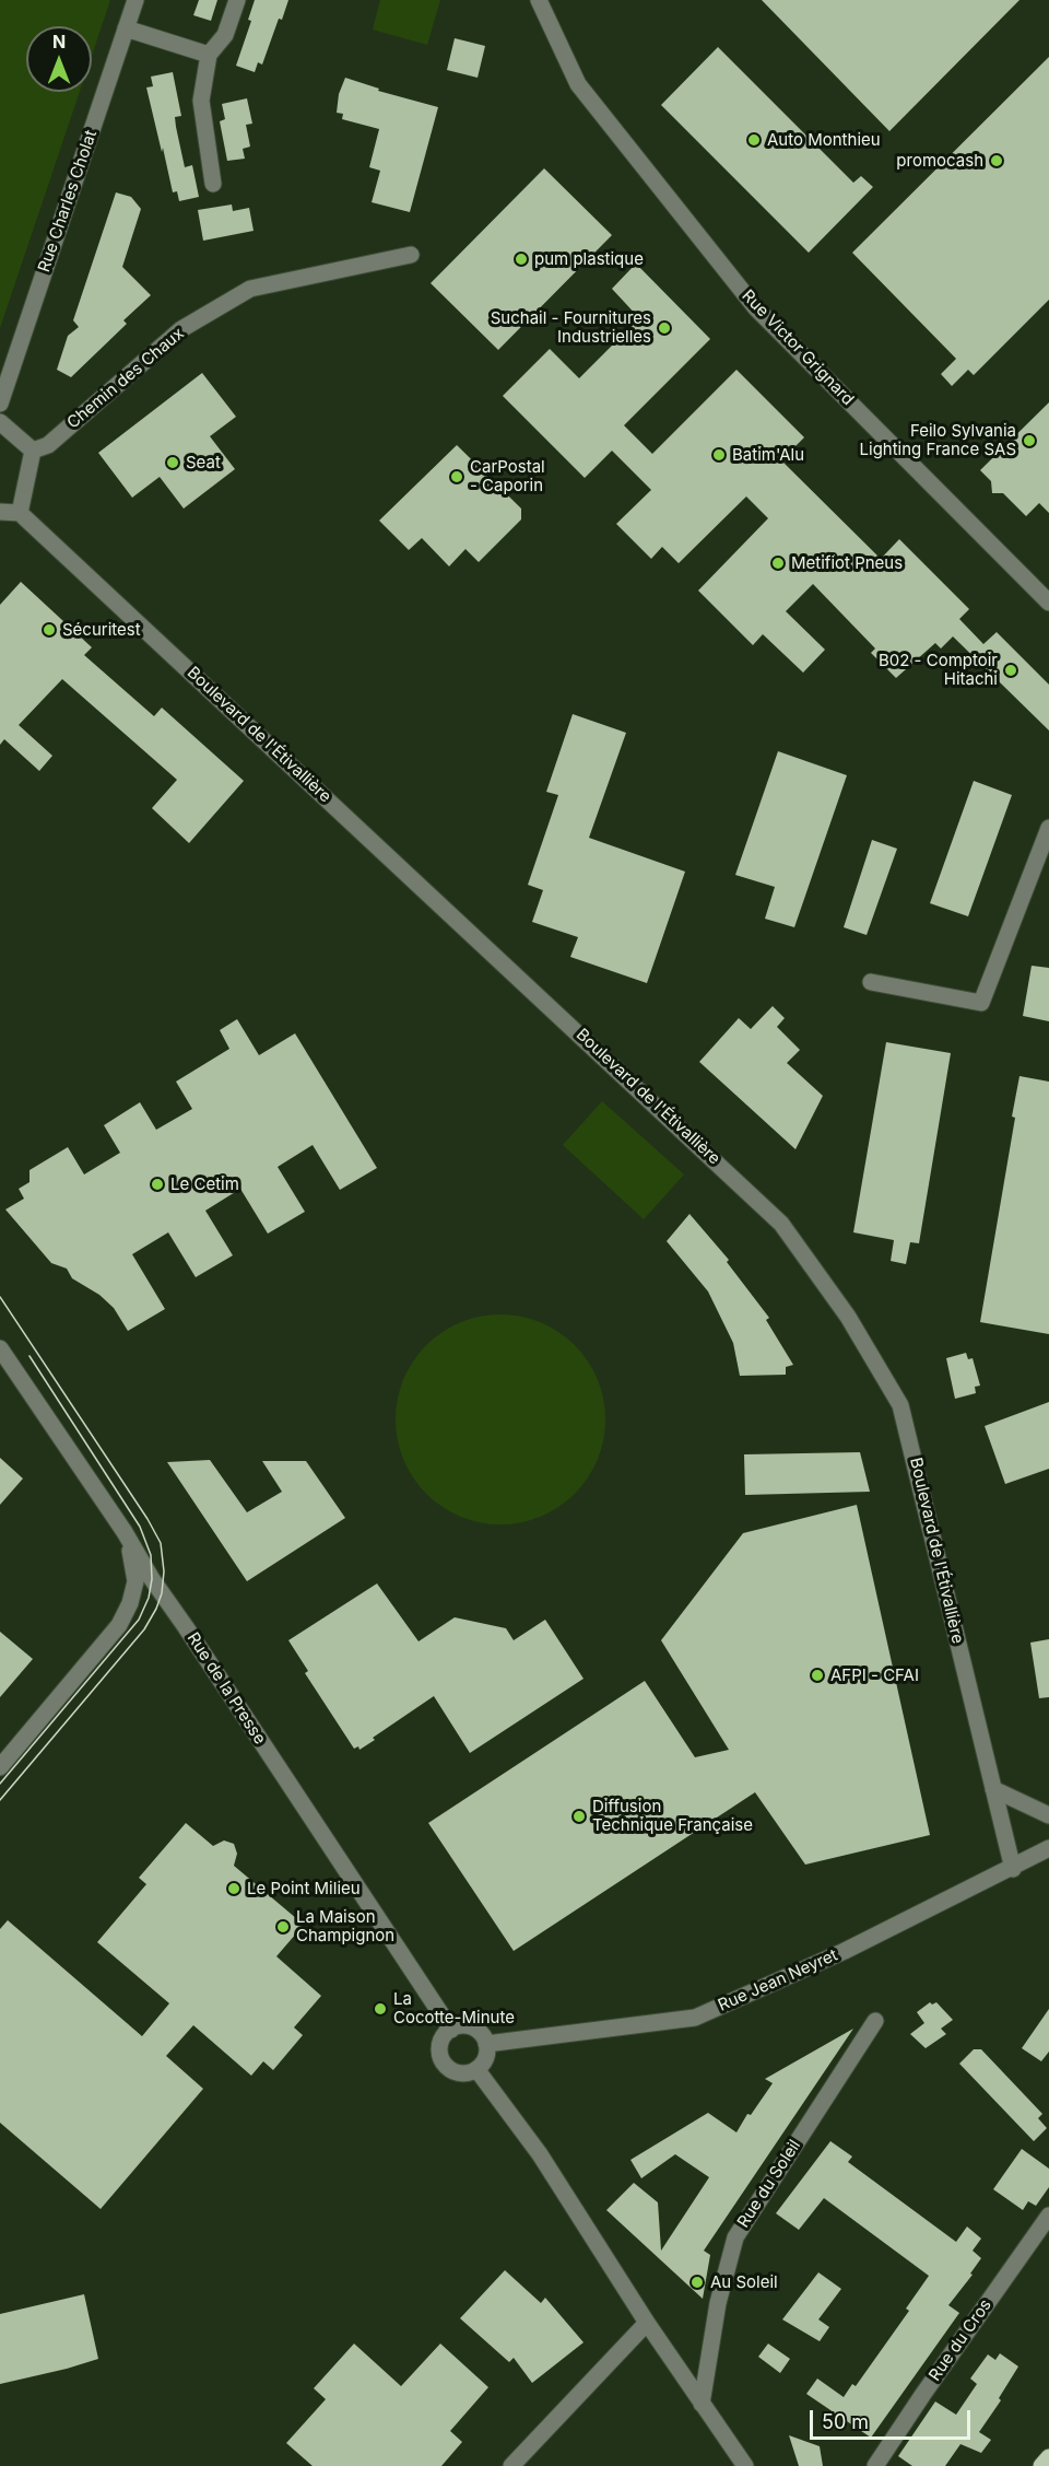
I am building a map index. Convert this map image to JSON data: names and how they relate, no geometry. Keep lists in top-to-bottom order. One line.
{"streets":{"street":["Rue Charles Cholat","Rue Victor Grignard","Chemin des Chaux","Boulevard de l'Étivallière","Rue de la Presse","Rue Jean Neyret","Rue du Soleil","Rue du Cros"]},"crossings":[["Boulevard de l'Étivallière","Rue Jean Neyret"],["Rue de la Presse","Rue Jean Neyret"]],"places":["Auto Monthieu","promocash","pum plastique","Suchail - Fournitures Industrielles","Feilo Sylvania Lighting France SAS","Batim'Alu","Seat","CarPostal - Caporin","Metifiot Pneus","Sécuritest","B02 - Comptoir Hitachi","Le Cetim","AFPI - CFAI","Diffusion Technique Française","Le Point Milieu","La Maison Champignon","La Cocotte-Minute","Au Soleil"],"scale_bar":"50 m","north":"top"}
